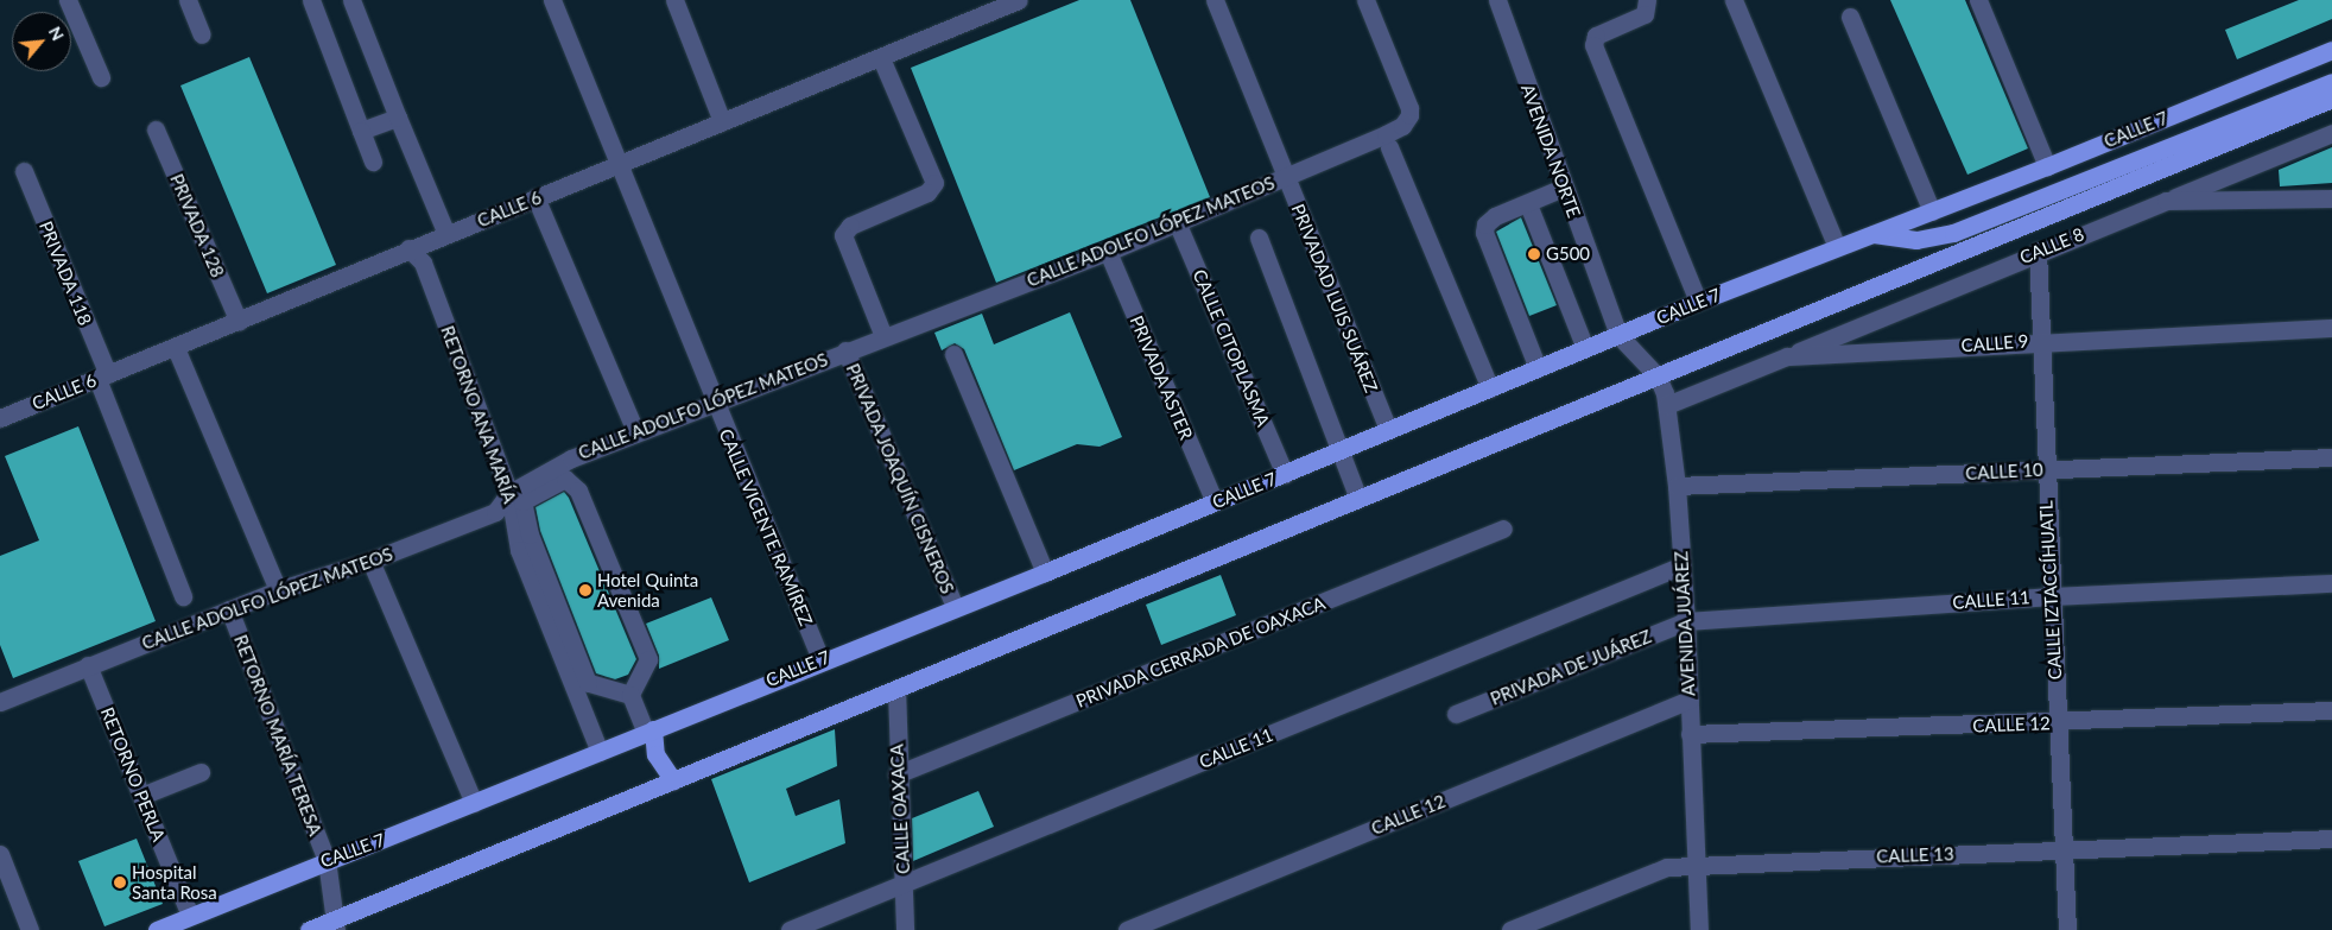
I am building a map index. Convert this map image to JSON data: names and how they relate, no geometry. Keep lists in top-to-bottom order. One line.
{"streets":{"main road":["CALLE 7"],"street":["AVENIDA NORTE","CALLE 6","PRIVADA 128","CALLE ADOLFO LÓPEZ MATEOS","CALLE 8","PRIVADA 118","PRIVADAD LUIS SUÁREZ","CALLE 9","CALLE CITOPLASMA","PRIVADA ASTER","RETORNO ANA MARÍA","CALLE 10","PRIVADA JOAQUÍN CISNEROS","CALLE VICENTE RAMÍREZ","CALLE IZTACCÍHUATL","CALLE 11","AVENIDA JUÁREZ","PRIVADA CERRADA DE OAXACA","PRIVADA DE JUÁREZ","CALLE 12","RETORNO MARÍA TERESA","RETORNO PERLA","CALLE OAXACA","CALLE 13"]},"crossings":[["CALLE 7","AVENIDA NORTE"],["CALLE 7","PRIVADAD LUIS SUÁREZ"],["CALLE 7","CALLE CITOPLASMA"],["CALLE 7","PRIVADA ASTER"],["CALLE 7","RETORNO ANA MARÍA"],["CALLE 7","PRIVADA JOAQUÍN CISNEROS"],["CALLE 7","CALLE VICENTE RAMÍREZ"],["CALLE 7","AVENIDA JUÁREZ"],["CALLE 7","RETORNO MARÍA TERESA"],["CALLE 7","RETORNO PERLA"],["AVENIDA NORTE","AVENIDA JUÁREZ"],["CALLE 6","PRIVADA 128"],["CALLE 6","PRIVADA 118"],["CALLE 6","RETORNO ANA MARÍA"],["CALLE 6","CALLE VICENTE RAMÍREZ"],["CALLE ADOLFO LÓPEZ MATEOS","PRIVADAD LUIS SUÁREZ"],["CALLE ADOLFO LÓPEZ MATEOS","CALLE CITOPLASMA"],["CALLE ADOLFO LÓPEZ MATEOS","PRIVADA ASTER"],["CALLE ADOLFO LÓPEZ MATEOS","RETORNO ANA MARÍA"],["CALLE ADOLFO LÓPEZ MATEOS","PRIVADA JOAQUÍN CISNEROS"],["CALLE ADOLFO LÓPEZ MATEOS","CALLE VICENTE RAMÍREZ"],["CALLE ADOLFO LÓPEZ MATEOS","RETORNO MARÍA TERESA"],["CALLE ADOLFO LÓPEZ MATEOS","RETORNO PERLA"],["CALLE 8","CALLE 9"],["CALLE 8","CALLE IZTACCÍHUATL"],["CALLE 9","CALLE IZTACCÍHUATL"],["CALLE 9","AVENIDA JUÁREZ"],["CALLE 10","CALLE IZTACCÍHUATL"],["CALLE 10","AVENIDA JUÁREZ"],["CALLE IZTACCÍHUATL","CALLE 11"],["CALLE IZTACCÍHUATL","CALLE 12"],["CALLE IZTACCÍHUATL","CALLE 13"],["CALLE 11","AVENIDA JUÁREZ"],["CALLE 11","PRIVADA DE JUÁREZ"],["CALLE 11","CALLE OAXACA"],["AVENIDA JUÁREZ","PRIVADA DE JUÁREZ"],["AVENIDA JUÁREZ","CALLE 12"],["AVENIDA JUÁREZ","CALLE 13"],["PRIVADA CERRADA DE OAXACA","CALLE OAXACA"]],"places":["G500","Hotel Quinta Avenida","Hospital Santa Rosa"],"north":"top right"}
